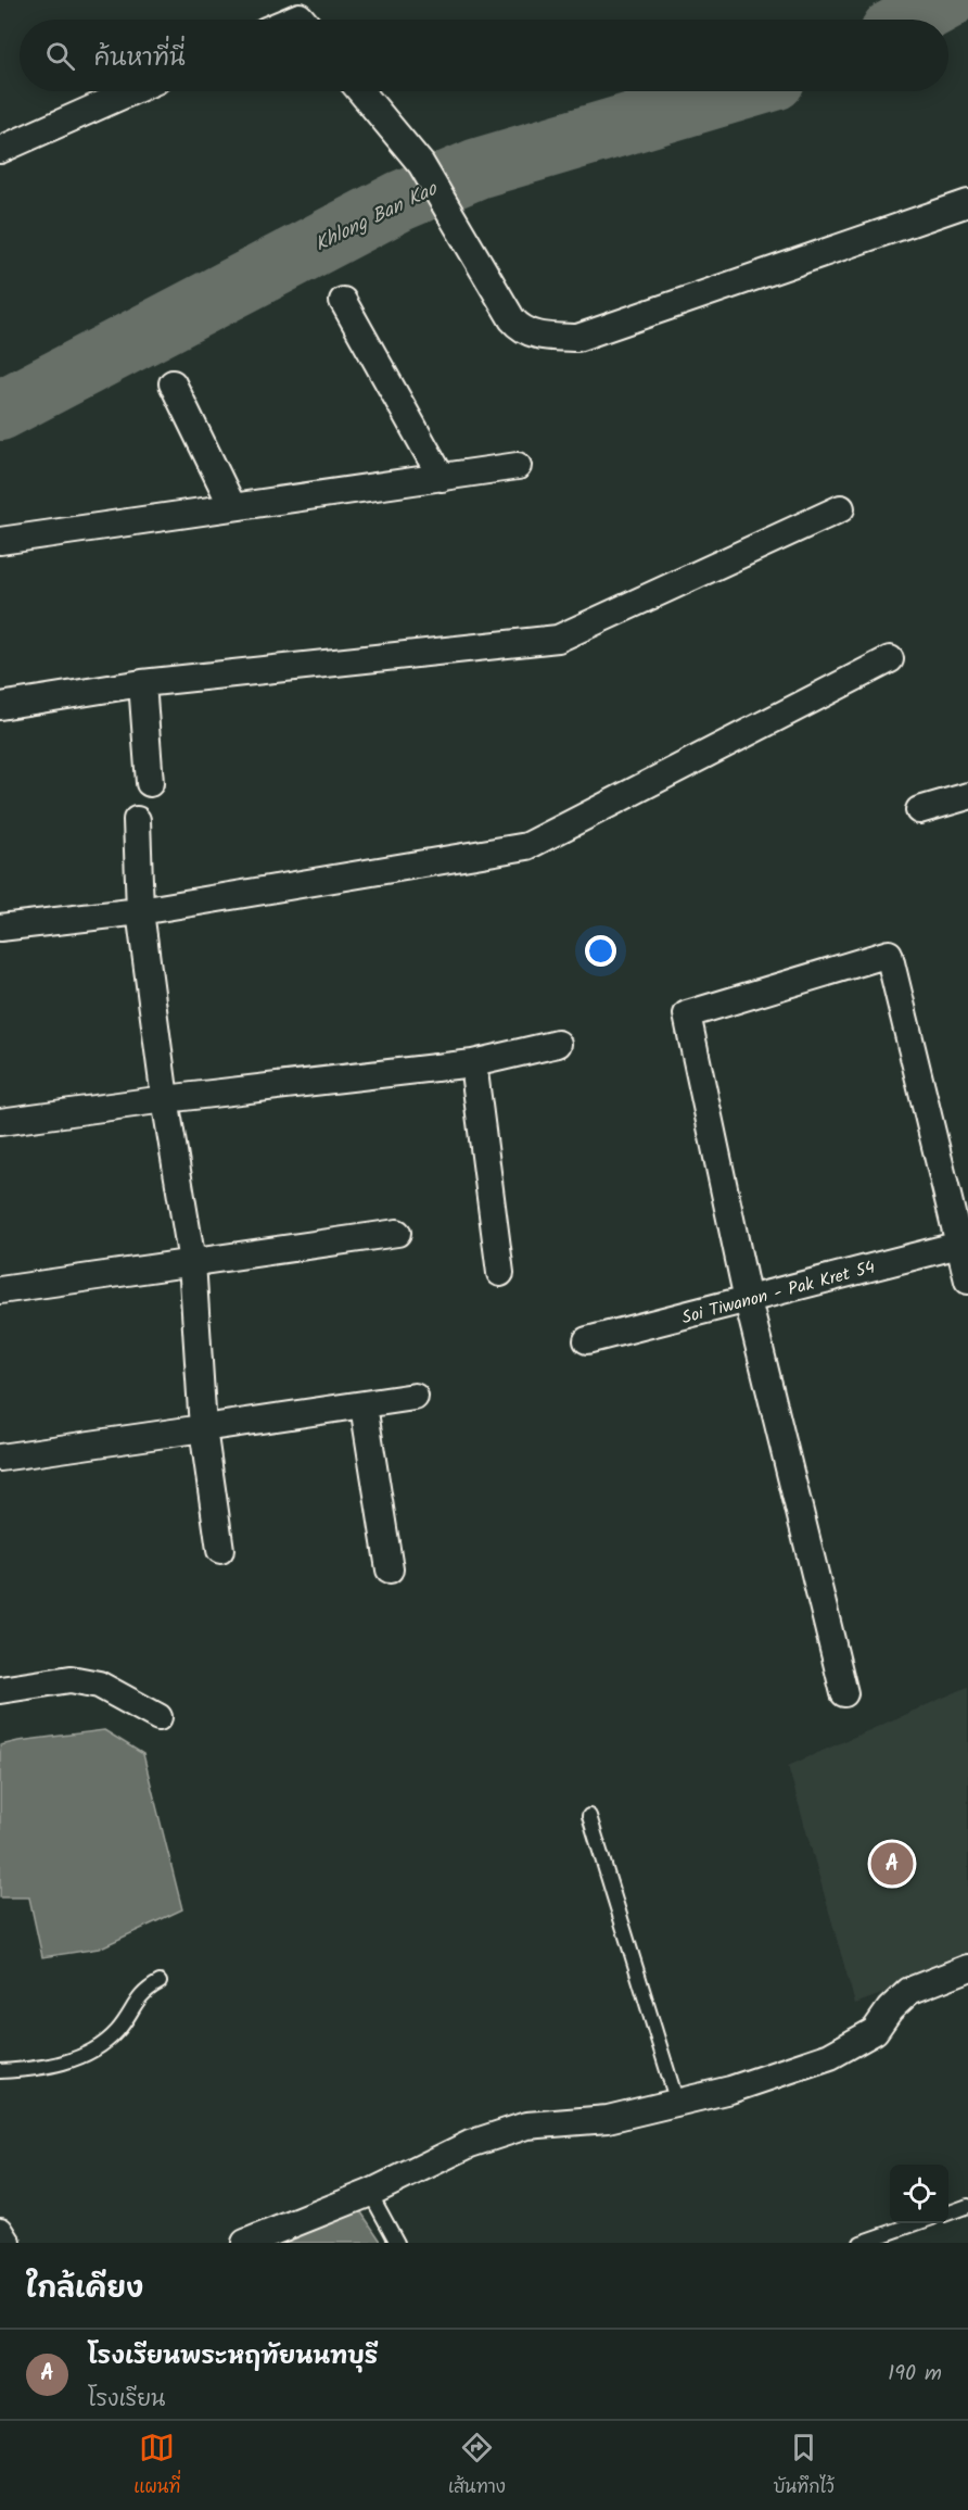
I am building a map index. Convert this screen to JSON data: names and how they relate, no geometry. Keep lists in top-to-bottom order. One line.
{"streets":{"street":["Soi Tiwanon - Pak Kret 54"]},"water":["Khlong Ban Kao"],"page":{"search":"ค้นหาที่นี่","pins":"A","heading":"ใกล้เคียง","list":[{"mark":"A","name":"โรงเรียนพระหฤทัยนนทบุรี","note":"โรงเรียน","value":"190 m"}],"nav":["แผนที่","เส้นทาง","บันทึกไว้"]}}
